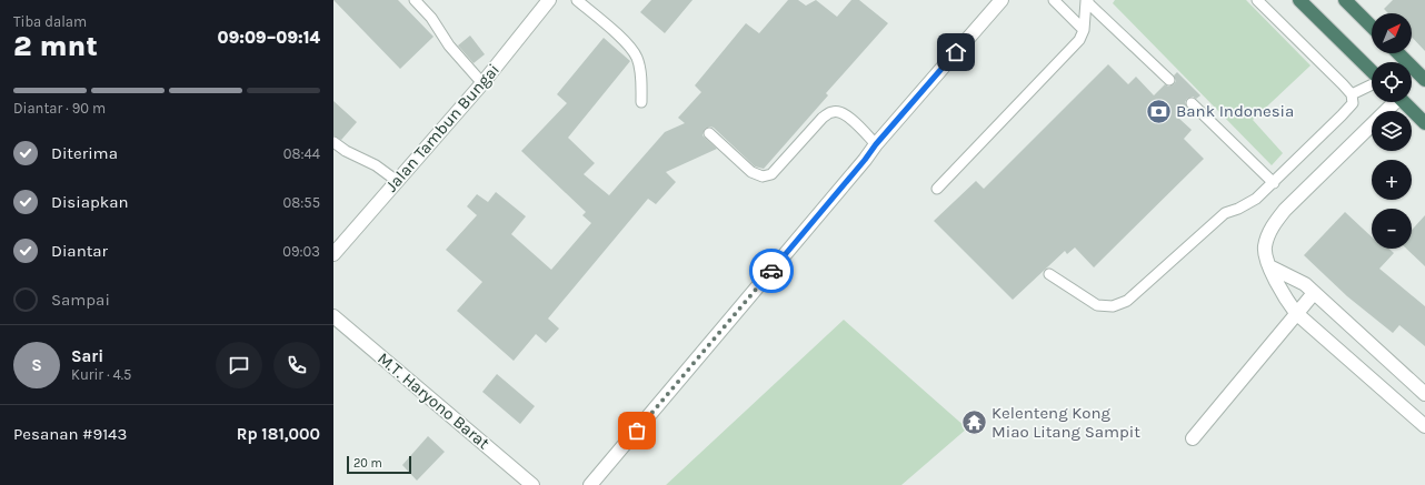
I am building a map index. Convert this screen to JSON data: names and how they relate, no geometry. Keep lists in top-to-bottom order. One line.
{"streets":{"street":["Jalan Tambun Bungai","M.T. Haryono Barat"]},"places":{"bank":["Bank Indonesia"],"temple":["Kelenteng Kong Miao Litang Sampit"]},"scale_bar":"20 m","north":"top right","page":{"heading":["2 mnt","Tiba dalam","09:09–09:14"],"panel":["Sari","Kurir · 4.5","Pesanan #9143","Rp 181,000"],"map_buttons":["+","−"],"bar":"Diantar · 90 m","list":[["Diterima","08:44"],["Disiapkan","08:55"],["Diantar","09:03"],"Sampai"],"round":"S","scale":"20 m"}}
